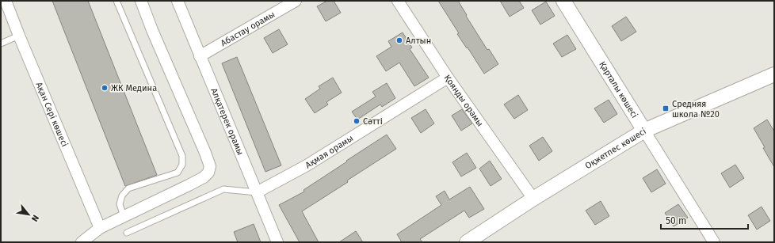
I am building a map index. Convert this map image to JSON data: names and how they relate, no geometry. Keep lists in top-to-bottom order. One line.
{"streets":{"street":["Абастау орамы","Қарталы көшесі","Қоянды орамы","Ақан Сері көшесі","Алқатерек орамы","Оқжетпес көшесі","Ақмая орамы"]},"crossings":[["Абастау орамы","Алқатерек орамы"],["Қарталы көшесі","Оқжетпес көшесі"],["Қоянды орамы","Оқжетпес көшесі"],["Қоянды орамы","Ақмая орамы"],["Алқатерек орамы","Ақмая орамы"]],"places":{"other":["Алтын","ЖК Медина","Сәттi"],"transit":["Средняя школа №20"]},"scale_bar":"50 m","north":"bottom right"}
